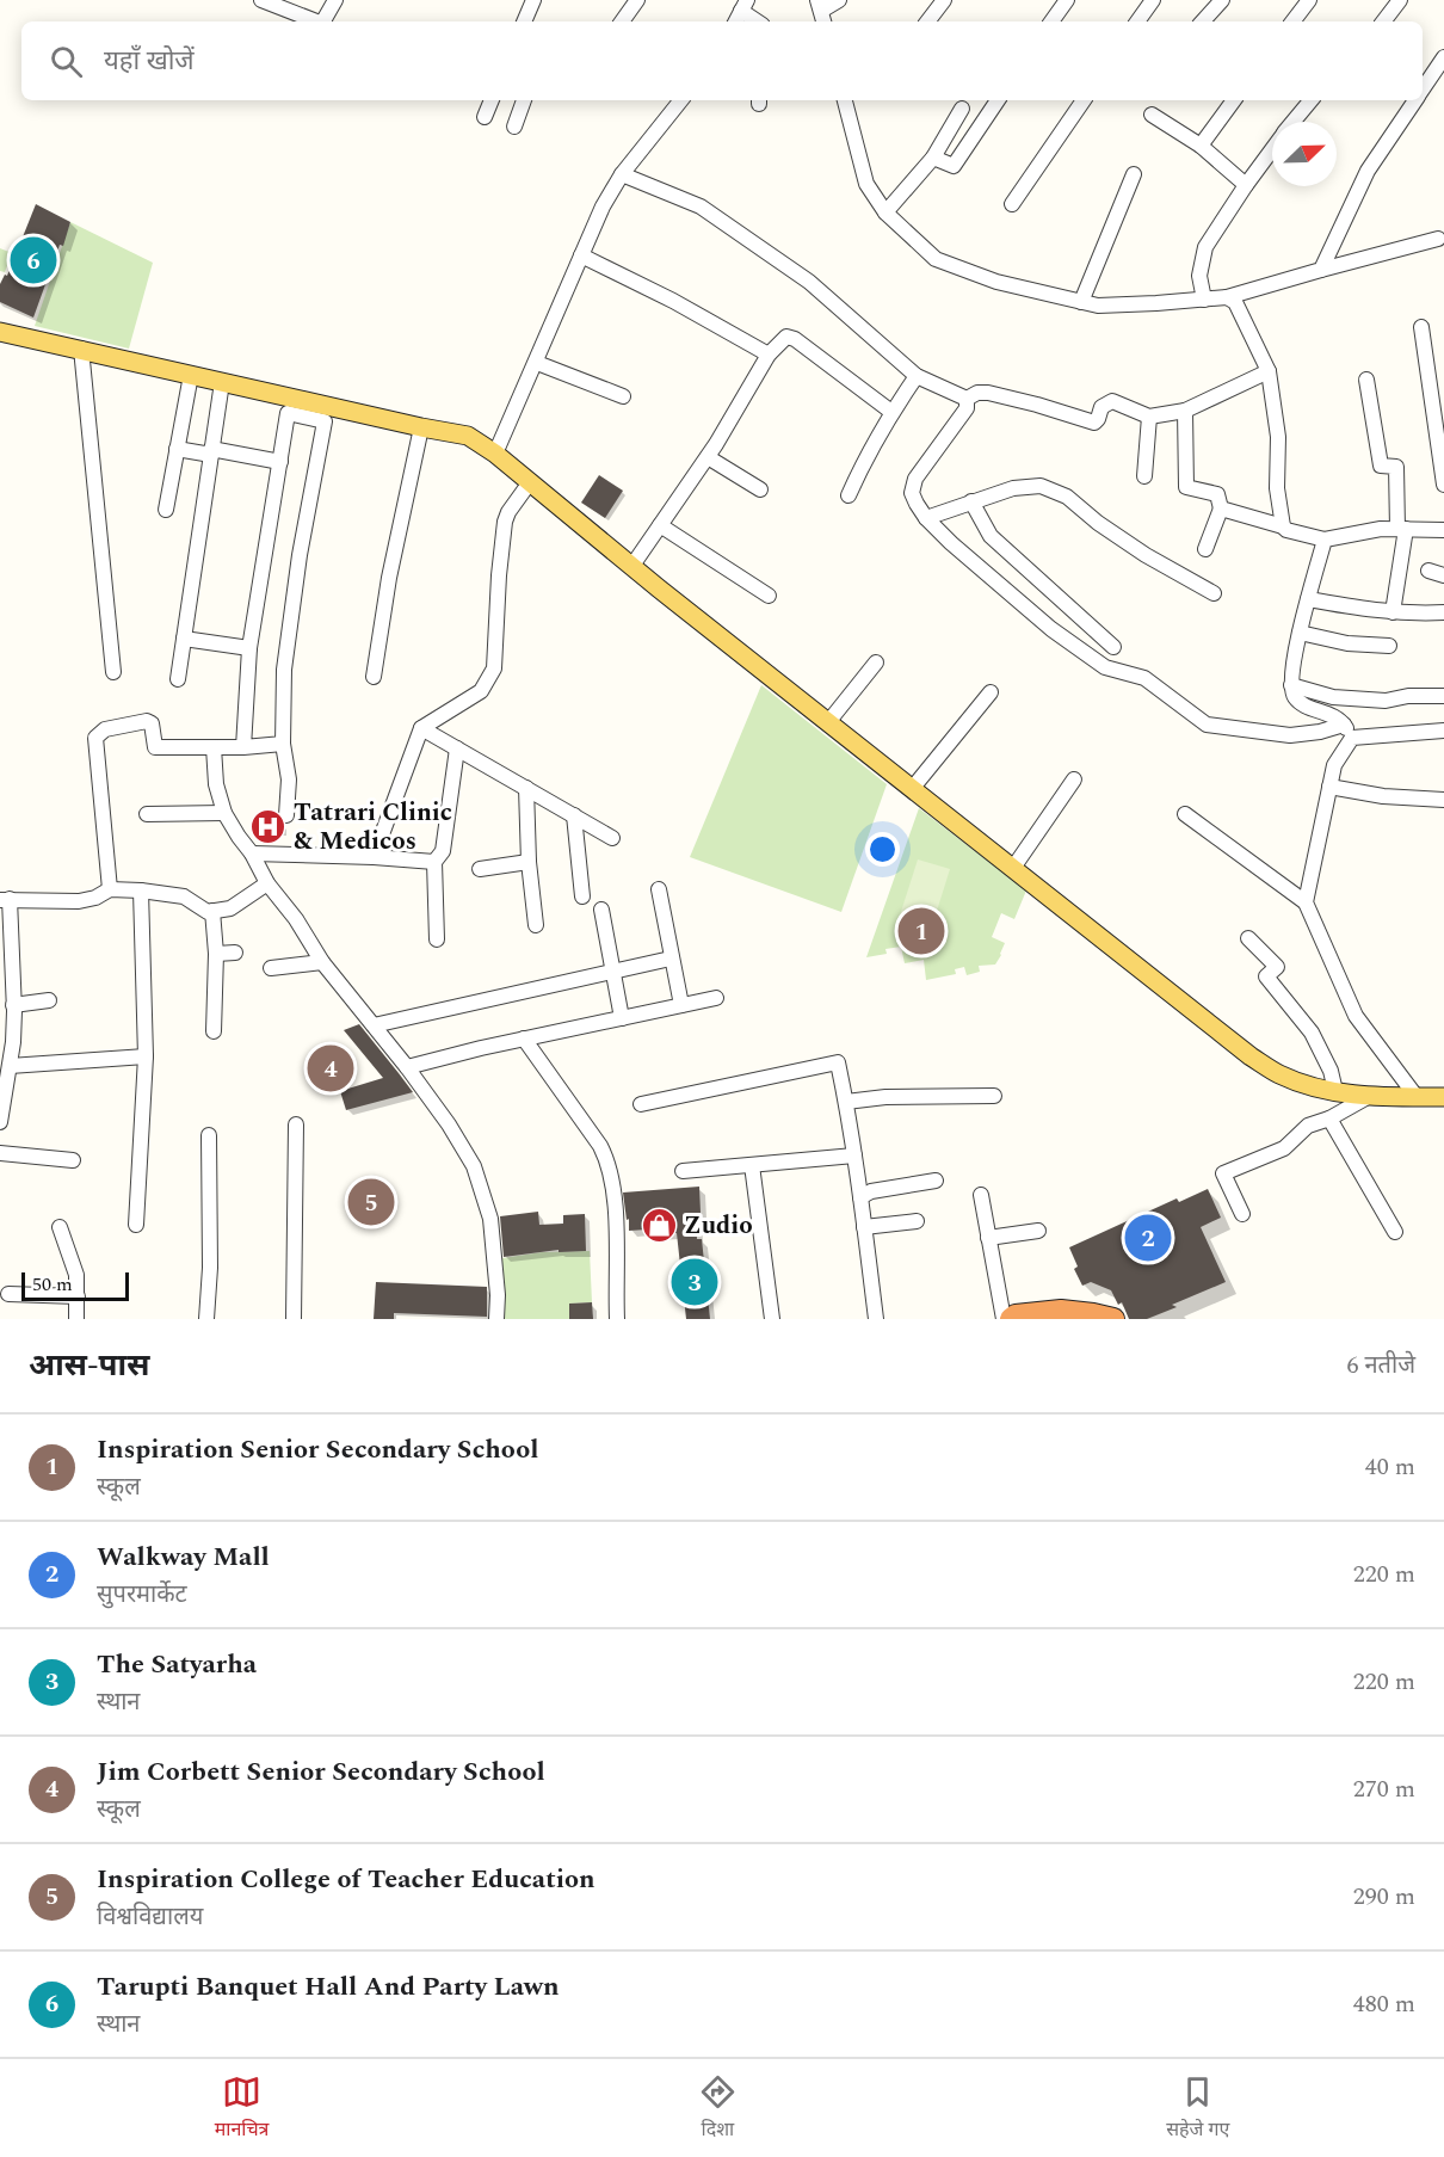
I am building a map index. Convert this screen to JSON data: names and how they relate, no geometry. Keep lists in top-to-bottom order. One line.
{"places":{"hospital":["Tatrari Clinic & Medicos"],"shop":["Zudio"]},"scale_bar":"50 m","north":"top right","page":{"search":"यहाँ खोजें","pins":["6","1","4","5","2","3"],"scale":"50 m","heading":["आस-पास","6 नतीजे"],"list":[{"mark":"1","name":"Inspiration Senior Secondary School","note":"स्कूल","value":"40 m"},{"mark":"2","name":"Walkway Mall","note":"सुपरमार्केट","value":"220 m"},{"mark":"3","name":"The Satyarha","note":"स्थान","value":"220 m"},{"mark":"4","name":"Jim Corbett Senior Secondary School","note":"स्कूल","value":"270 m"},{"mark":"5","name":"Inspiration College of Teacher Education","note":"विश्वविद्यालय","value":"290 m"},{"mark":"6","name":"Tarupti Banquet Hall And Party Lawn","note":"स्थान","value":"480 m"}],"nav":["मानचित्र","दिशा","सहेजे गए"]}}
